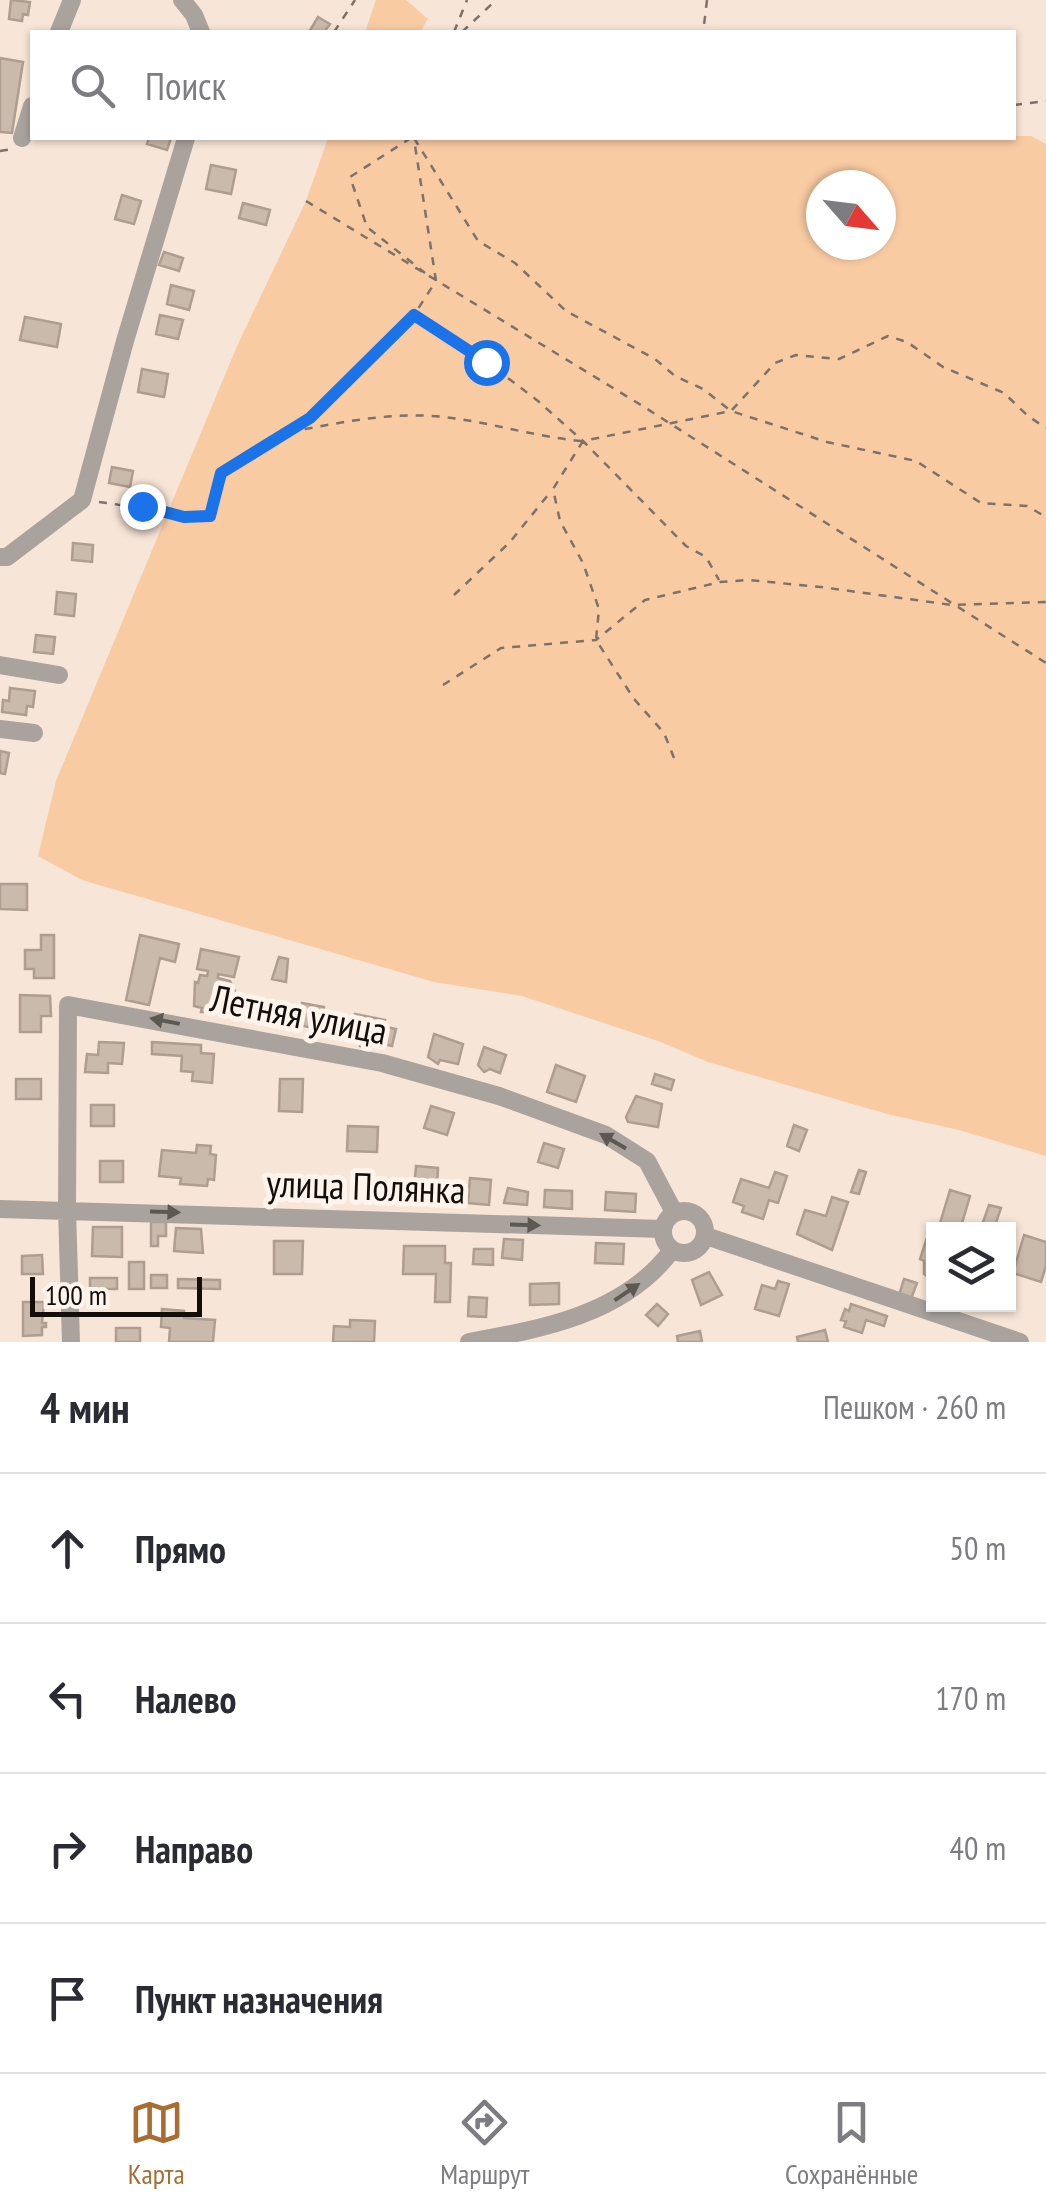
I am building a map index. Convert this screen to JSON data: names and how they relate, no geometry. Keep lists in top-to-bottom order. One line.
{"streets":{"street":["Летняя улица","улица Полянка"]},"crossings":[["Летняя улица","улица Полянка"]],"one_way":["улица Полянка"],"scale_bar":"100 m","north":"bottom right","page":{"search":"Поиск","scale":"100 m","heading":["4 мин","Пешком · 260 m"],"list":[["Прямо","50 m"],["Налево","170 m"],["Направо","40 m"],"Пункт назначения"],"nav":["Карта","Маршрут","Сохранённые"]}}
